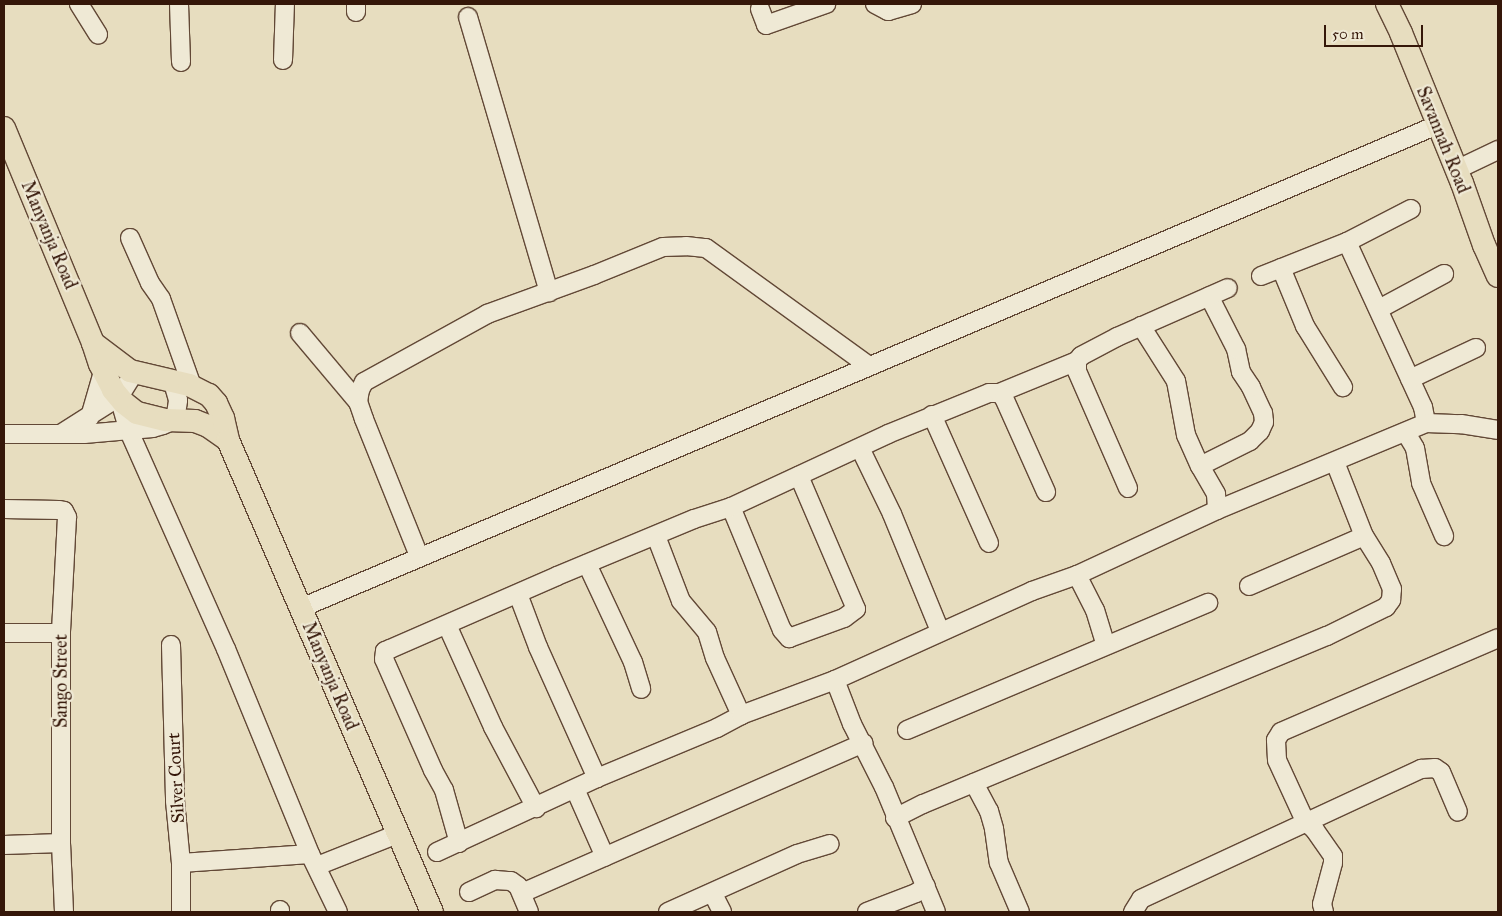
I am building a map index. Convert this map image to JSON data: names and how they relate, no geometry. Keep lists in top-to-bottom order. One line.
{"streets":{"main road":["Savannah Road","Manyanja Road"],"street":["Sango Street","Silver Court"]},"scale_bar":"50 m"}
